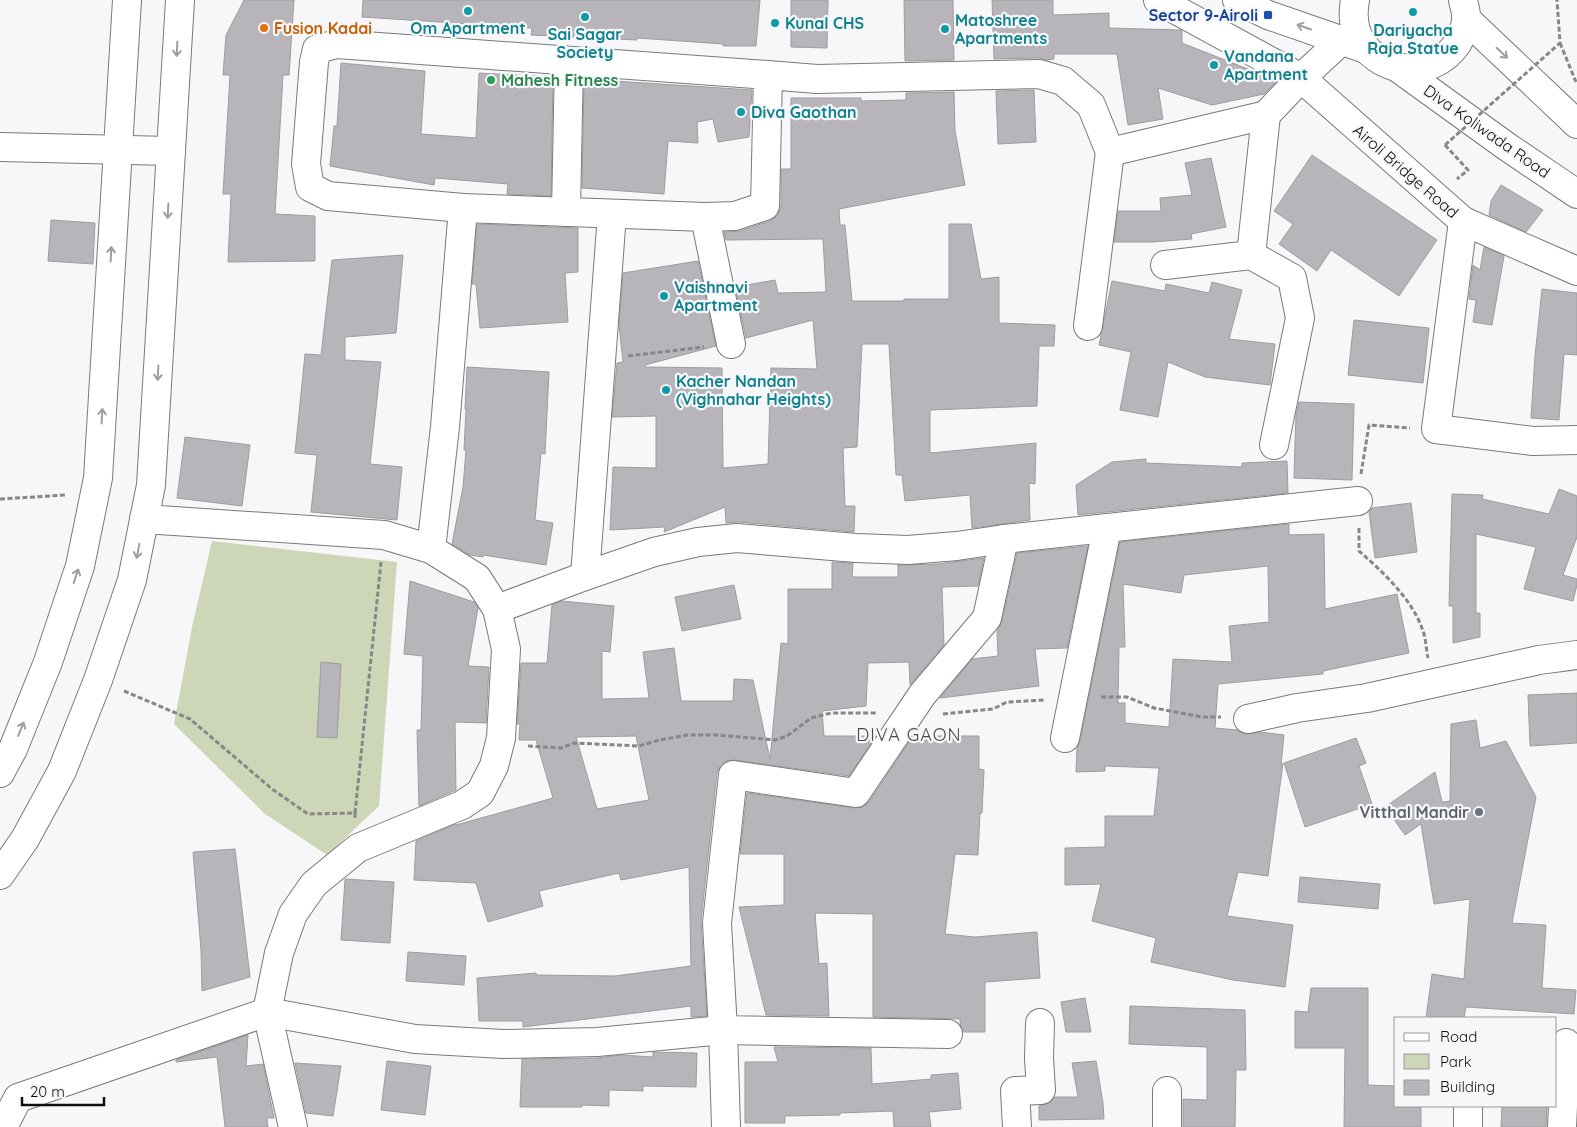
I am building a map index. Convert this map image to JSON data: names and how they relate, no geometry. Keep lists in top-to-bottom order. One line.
{"streets":{"street":["Diva Koliwada Road","Airoli Bridge Road"]},"districts":["DIVA GAON"],"places":{"other":["Om Apartment","Dariyacha Raja Statue","Sai Sagar Society","Kunal CHS","Fusion Kadai","Matoshree Apartments","Vandana Apartment","Mahesh Fitness","Diva Gaothan","Vaishnavi Apartment","Kacher Nandan (Vighnahar Heights)","Vitthal Mandir"],"transit":["Sector 9-Airoli"]},"legend":["Road","Park","Building"],"scale_bar":"20 m"}
